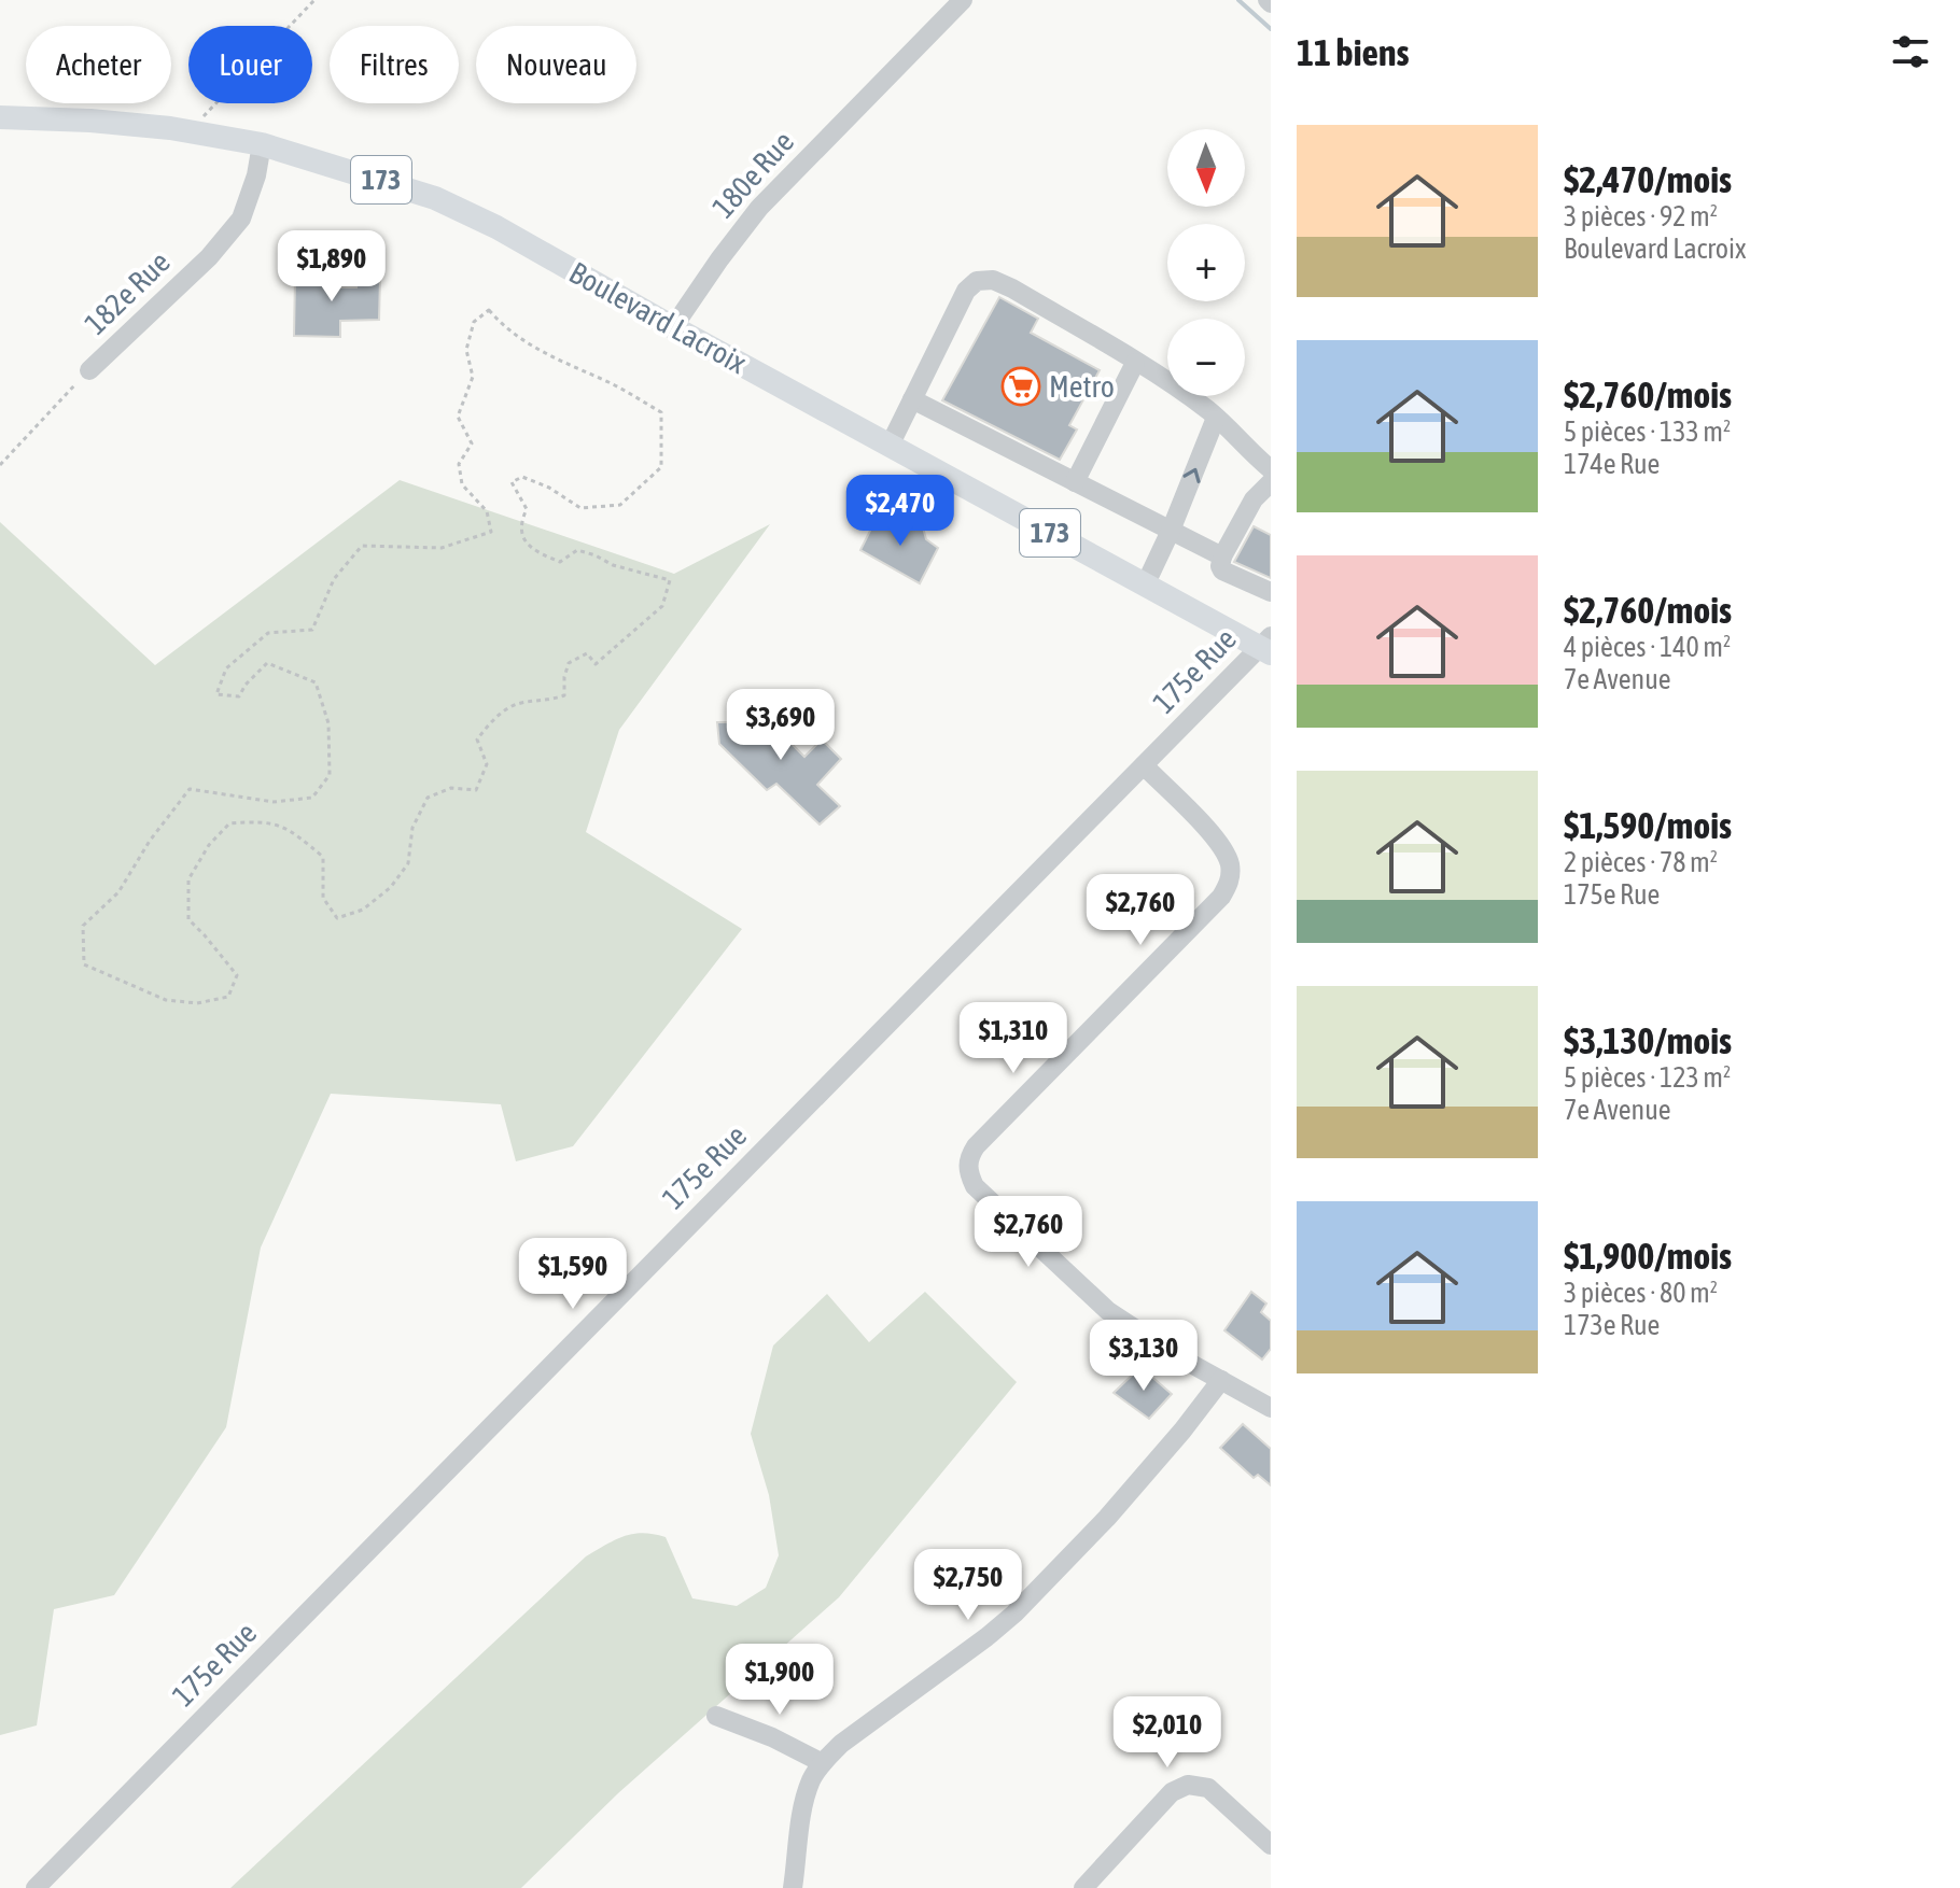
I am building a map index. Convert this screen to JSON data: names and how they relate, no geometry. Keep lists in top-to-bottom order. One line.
{"streets":{"main road":["173","Boulevard Lacroix"],"street":["180e Rue","182e Rue","175e Rue"]},"crossings":[["180e Rue","Boulevard Lacroix"],["182e Rue","Boulevard Lacroix"],["Boulevard Lacroix","175e Rue"]],"places":{"supermarket":["Metro"]},"north":"bottom","page":{"heading":"11 biens","chip":["Acheter","Louer","Filtres","Nouveau"],"list":[{"name":"$2,470/mois","note":"3 pièces · 92 m² · Boulevard Lacroix"},{"name":"$2,760/mois","note":"5 pièces · 133 m² · 174e Rue"},{"name":"$2,760/mois","note":"4 pièces · 140 m² · 7e Avenue"},{"name":"$1,590/mois","note":"2 pièces · 78 m² · 175e Rue"},{"name":"$3,130/mois","note":"5 pièces · 123 m² · 7e Avenue"},{"name":"$1,900/mois","note":"3 pièces · 80 m² · 173e Rue"}],"map_buttons":["+","−"],"price":["$1,890","$2,470","$3,690","$2,760","$1,310","$2,760","$1,590","$3,130","$2,750","$1,900","$2,010"]}}
